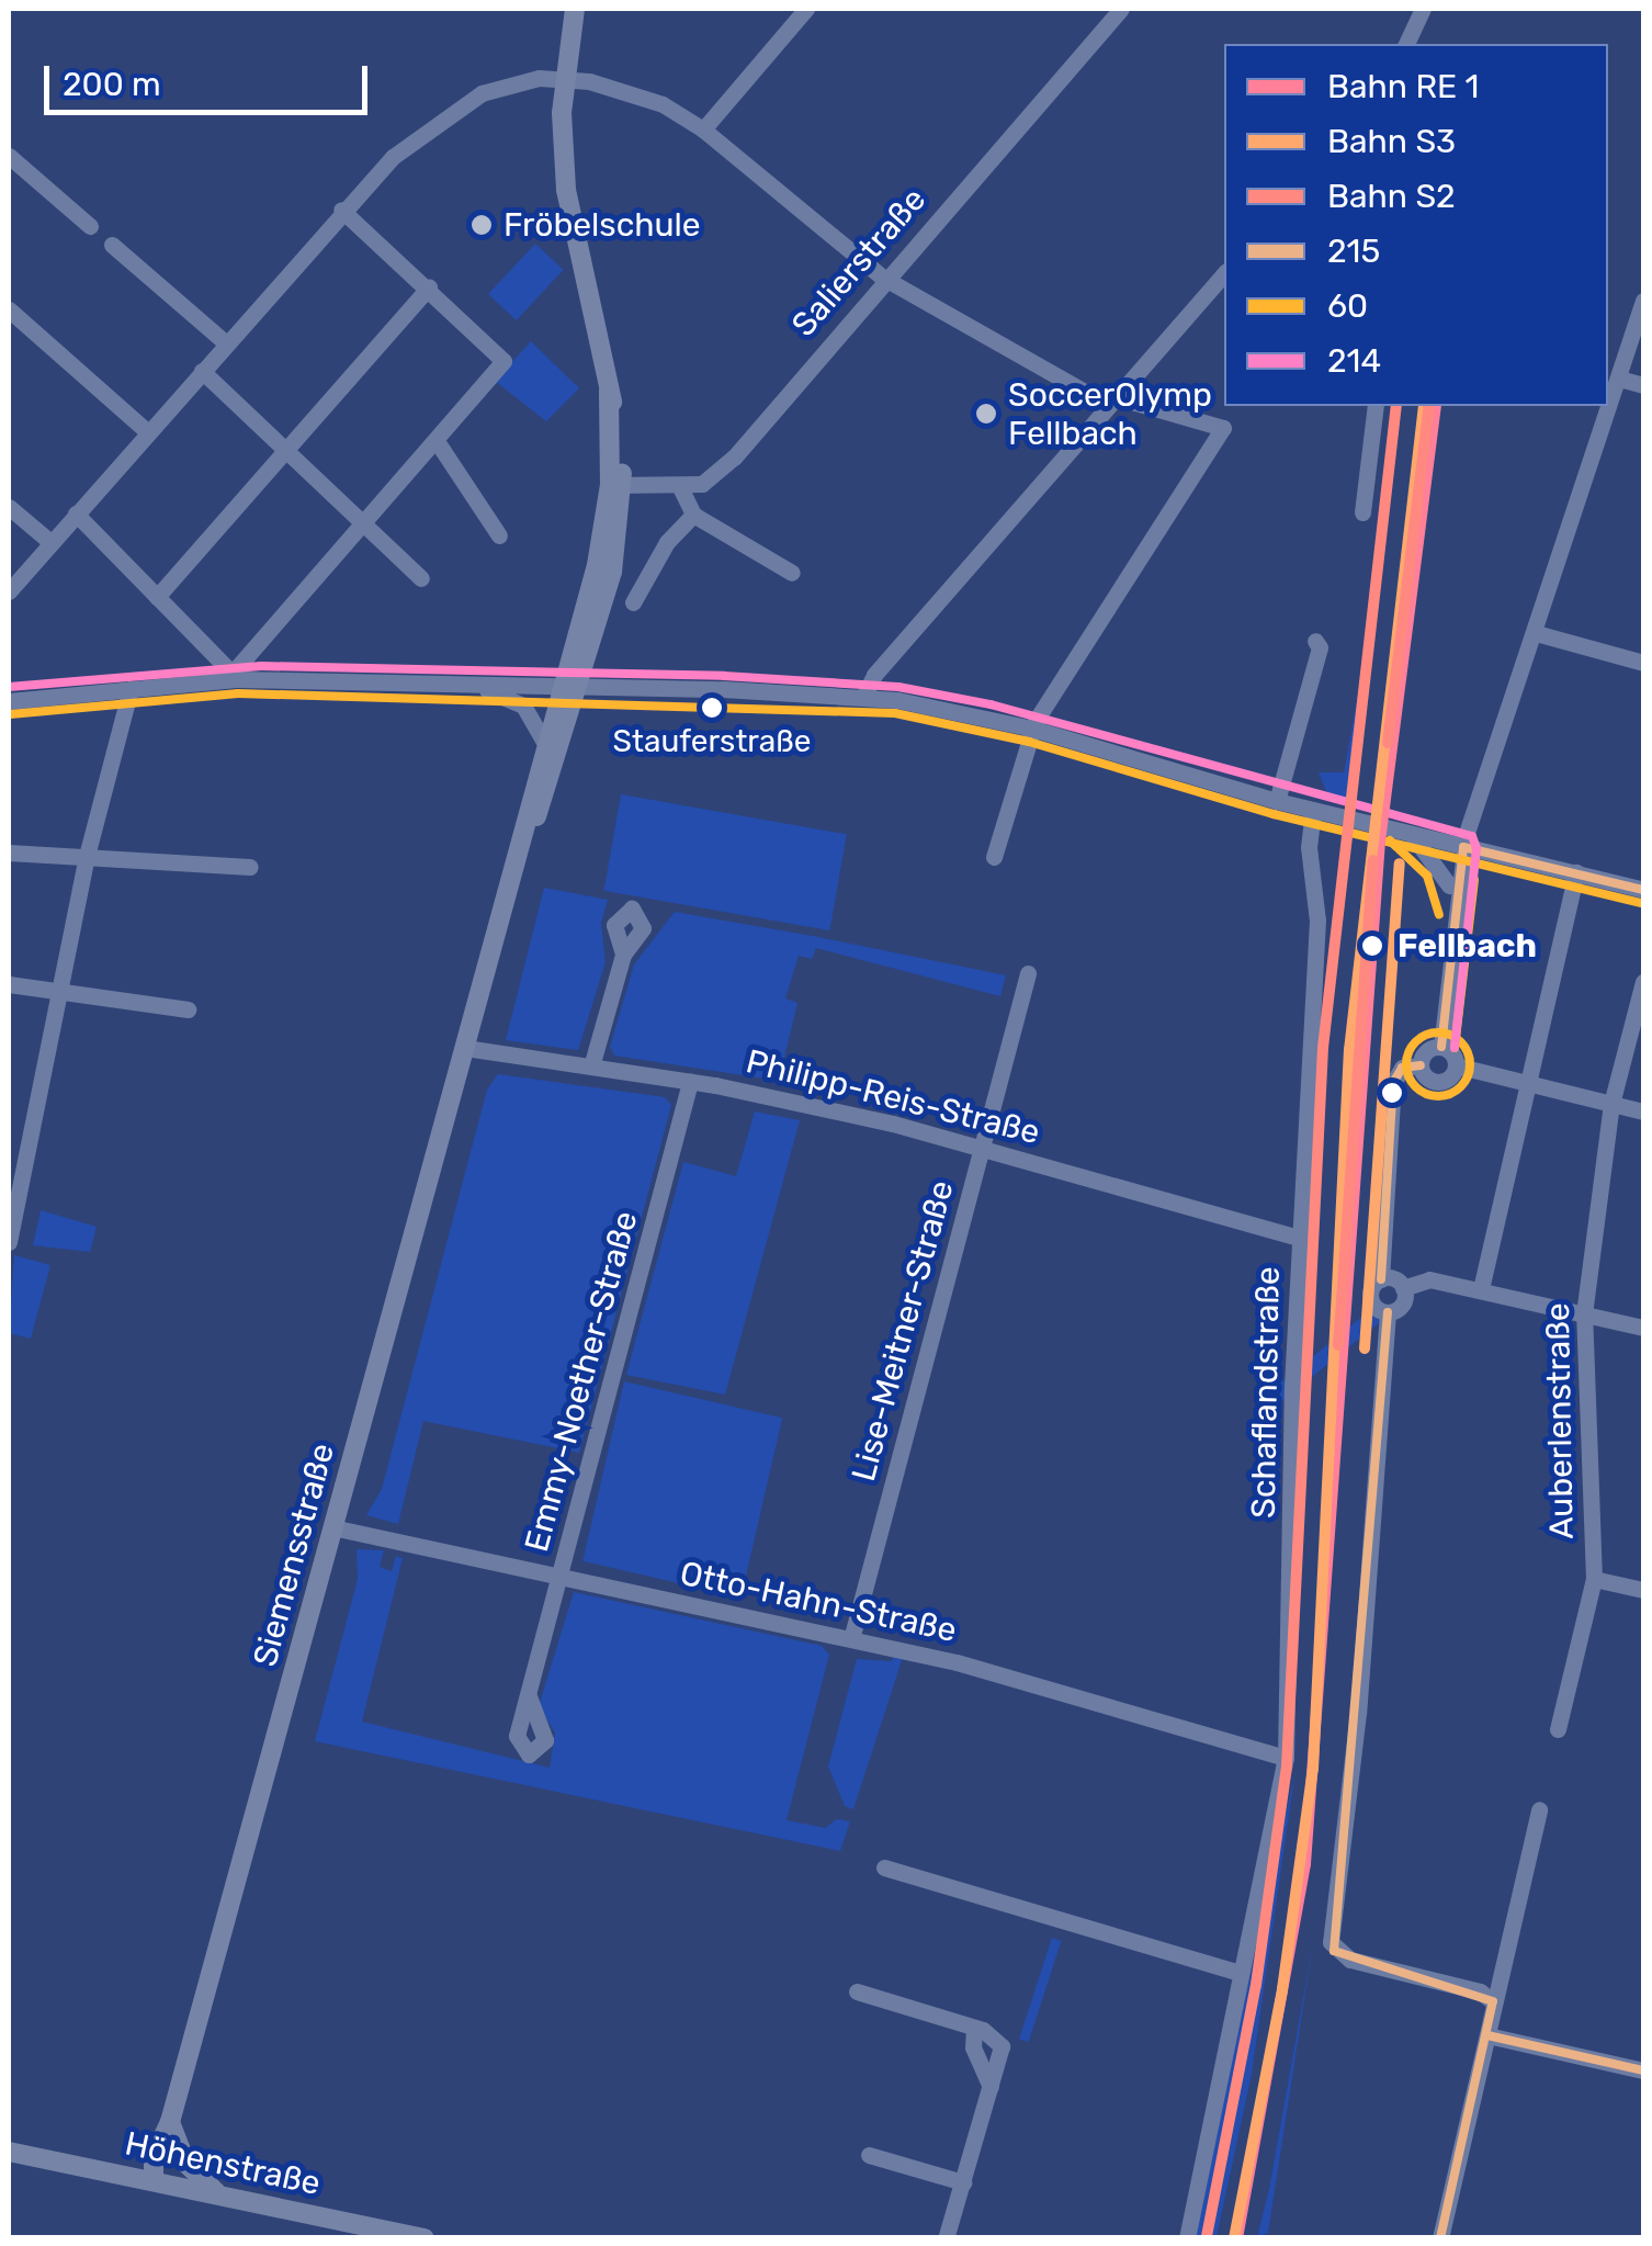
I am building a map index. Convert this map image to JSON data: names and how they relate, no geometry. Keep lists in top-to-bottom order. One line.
{"streets":{"main road":["Siemensstraße","Höhenstraße"],"street":["Salierstraße","Philipp-Reis-Straße","Lise-Meitner-Straße","Emmy-Noether-Straße","Schaflandstraße","Auberlenstraße","Otto-Hahn-Straße"]},"crossings":[["Philipp-Reis-Straße","Lise-Meitner-Straße"],["Philipp-Reis-Straße","Emmy-Noether-Straße"],["Philipp-Reis-Straße","Schaflandstraße"],["Philipp-Reis-Straße","Siemensstraße"],["Lise-Meitner-Straße","Otto-Hahn-Straße"],["Emmy-Noether-Straße","Otto-Hahn-Straße"],["Schaflandstraße","Otto-Hahn-Straße"],["Siemensstraße","Otto-Hahn-Straße"],["Siemensstraße","Höhenstraße"]],"places":["Fröbelschule","SoccerOlymp Fellbach","Stauferstraße","Fellbach"],"lines":["rail line S3","rail line S2","transit line 214","transit line 60","transit line 215"],"legend":["Bahn RE 1","Bahn S3","Bahn S2","215","60","214"],"scale_bar":"200 m"}
